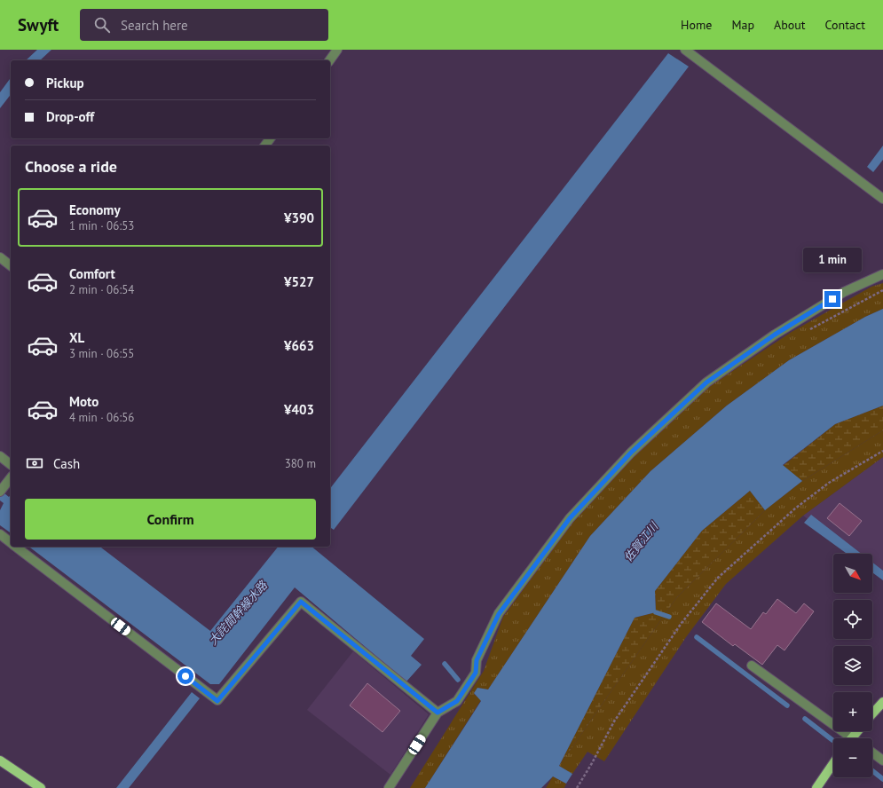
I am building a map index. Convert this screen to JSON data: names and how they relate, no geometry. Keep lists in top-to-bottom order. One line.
{"water":["佐賀江川","大詫間幹線水路"],"north":"bottom right","page":{"header":"Swyft","search":"Search here","nav":["Home","Map","About","Contact"],"banner":["Pickup","Drop-off"],"heading":"Choose a ride","list":[{"name":"Economy","note":"1 min · 06:53","value":"¥390"},{"name":"Comfort","note":"2 min · 06:54","value":"¥527"},{"name":"XL","note":"3 min · 06:55","value":"¥663"},{"name":"Moto","note":"4 min · 06:56","value":"¥403"}],"bubble":"1 min","pay":["Cash","380 m"],"buttons":"Confirm","map_buttons":["+","−"]}}
